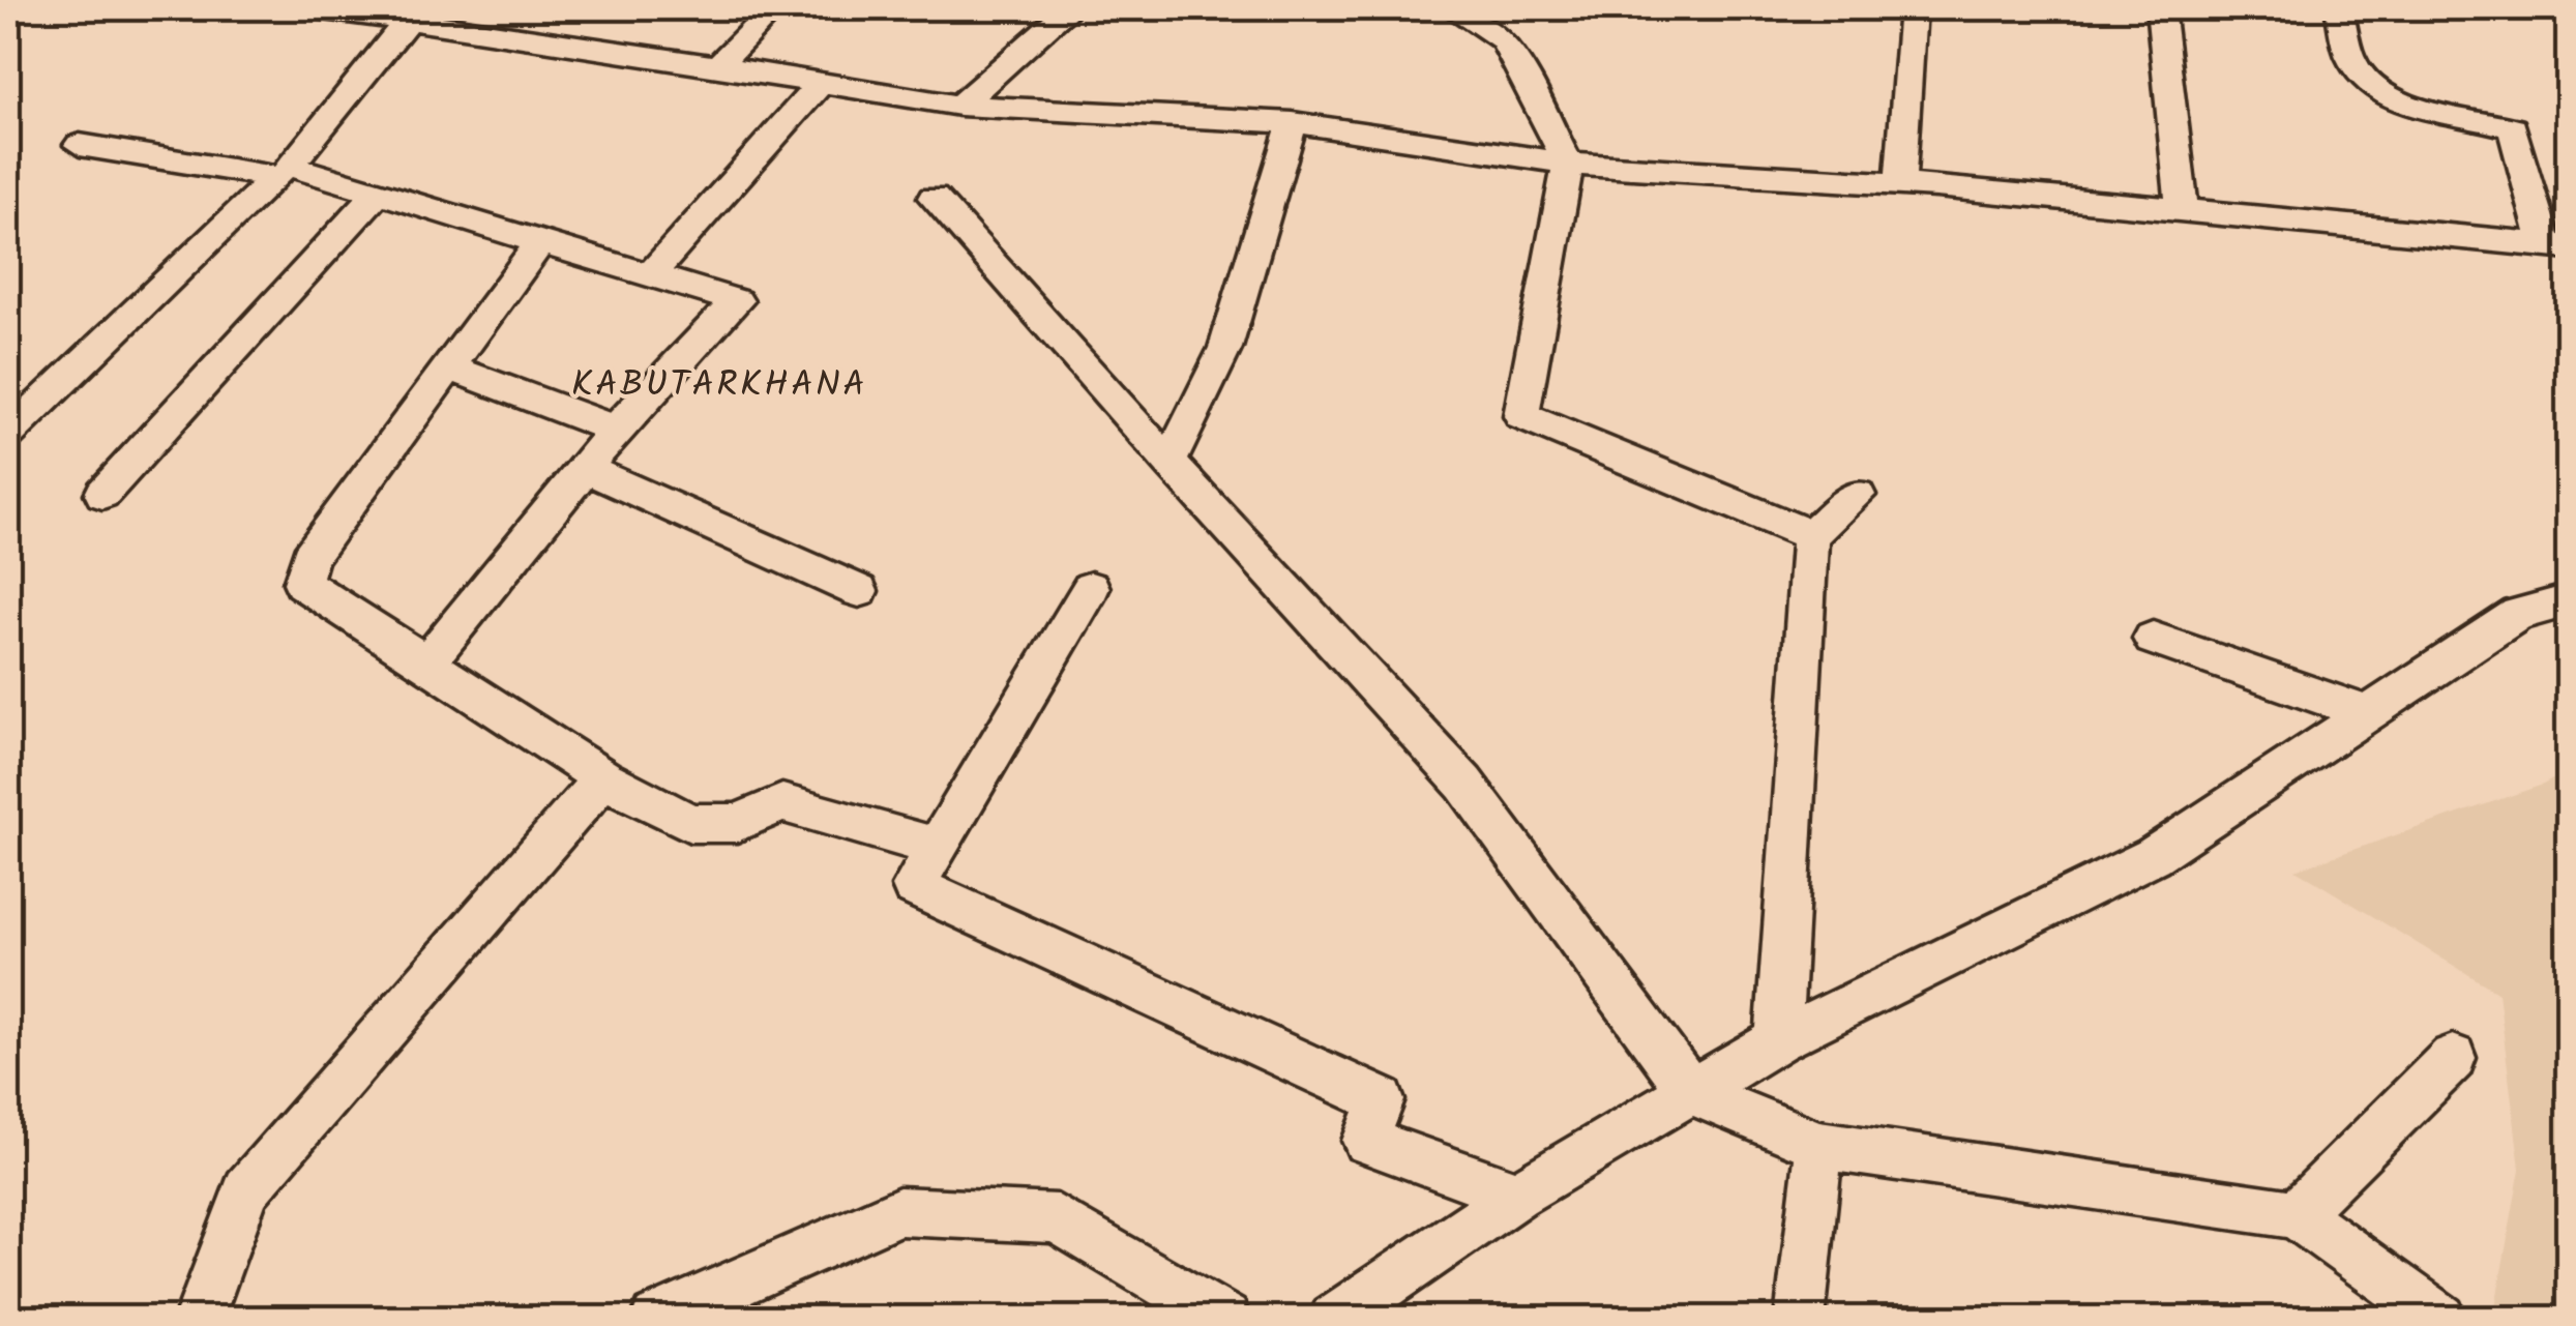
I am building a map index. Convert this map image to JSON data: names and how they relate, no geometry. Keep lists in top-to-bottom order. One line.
{"districts":["KABUTARKHANA"]}
